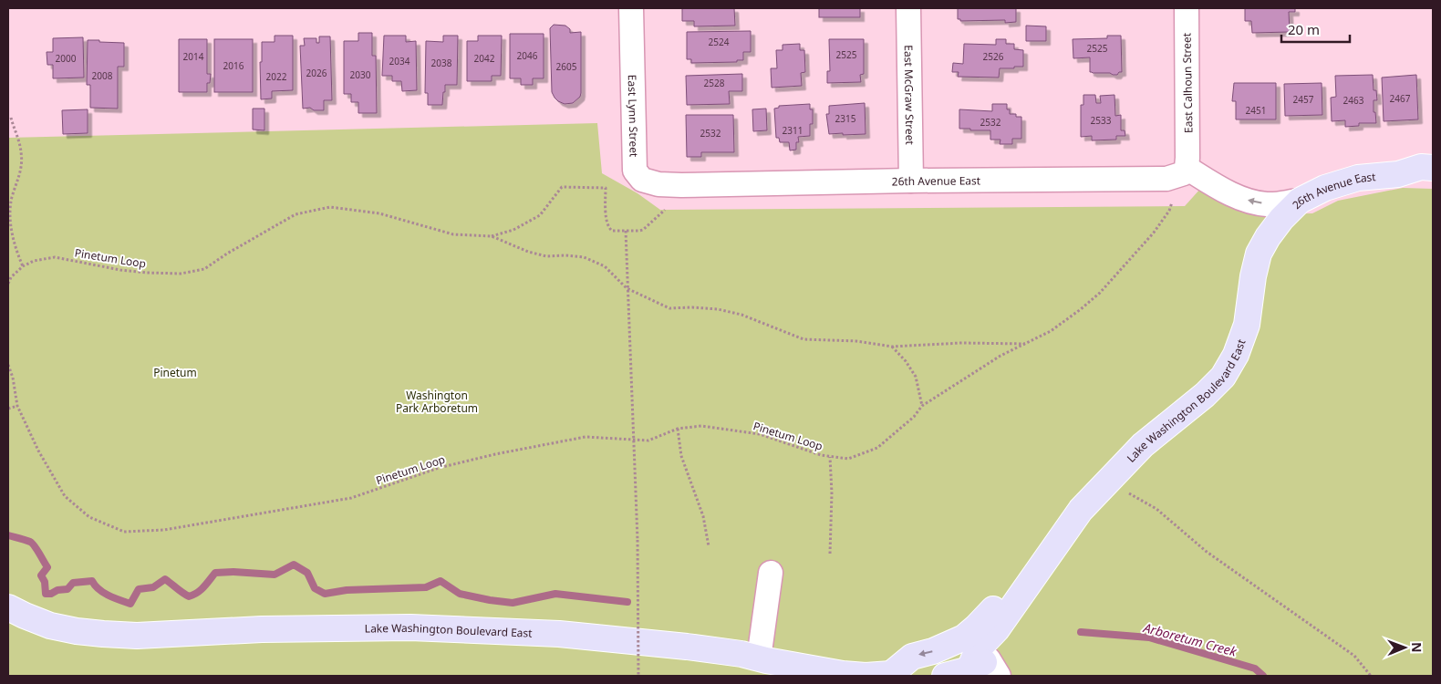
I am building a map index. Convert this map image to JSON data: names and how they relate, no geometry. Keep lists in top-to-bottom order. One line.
{"streets":{"main road":["26th Avenue East","Lake Washington Boulevard East"],"street":["East Calhoun Street","East McGraw Street","East Lynn Street"],"path":["Pinetum Loop"]},"crossings":[["East Calhoun Street","26th Avenue East"],["East McGraw Street","26th Avenue East"],["East Lynn Street","26th Avenue East"],["26th Avenue East","Lake Washington Boulevard East"]],"water":["Arboretum Creek"],"parks":["Pinetum","Washington Park Arboretum"],"house_numbers":["2524","2525","2525","2046","2014","2526","2000","2042","2034","2038","2016","2605","2026","2030","2008","2022","2528","2467","2457","2463","2451","2315","2533","2532","2311","2532"],"scale_bar":"20 m","north":"right"}
